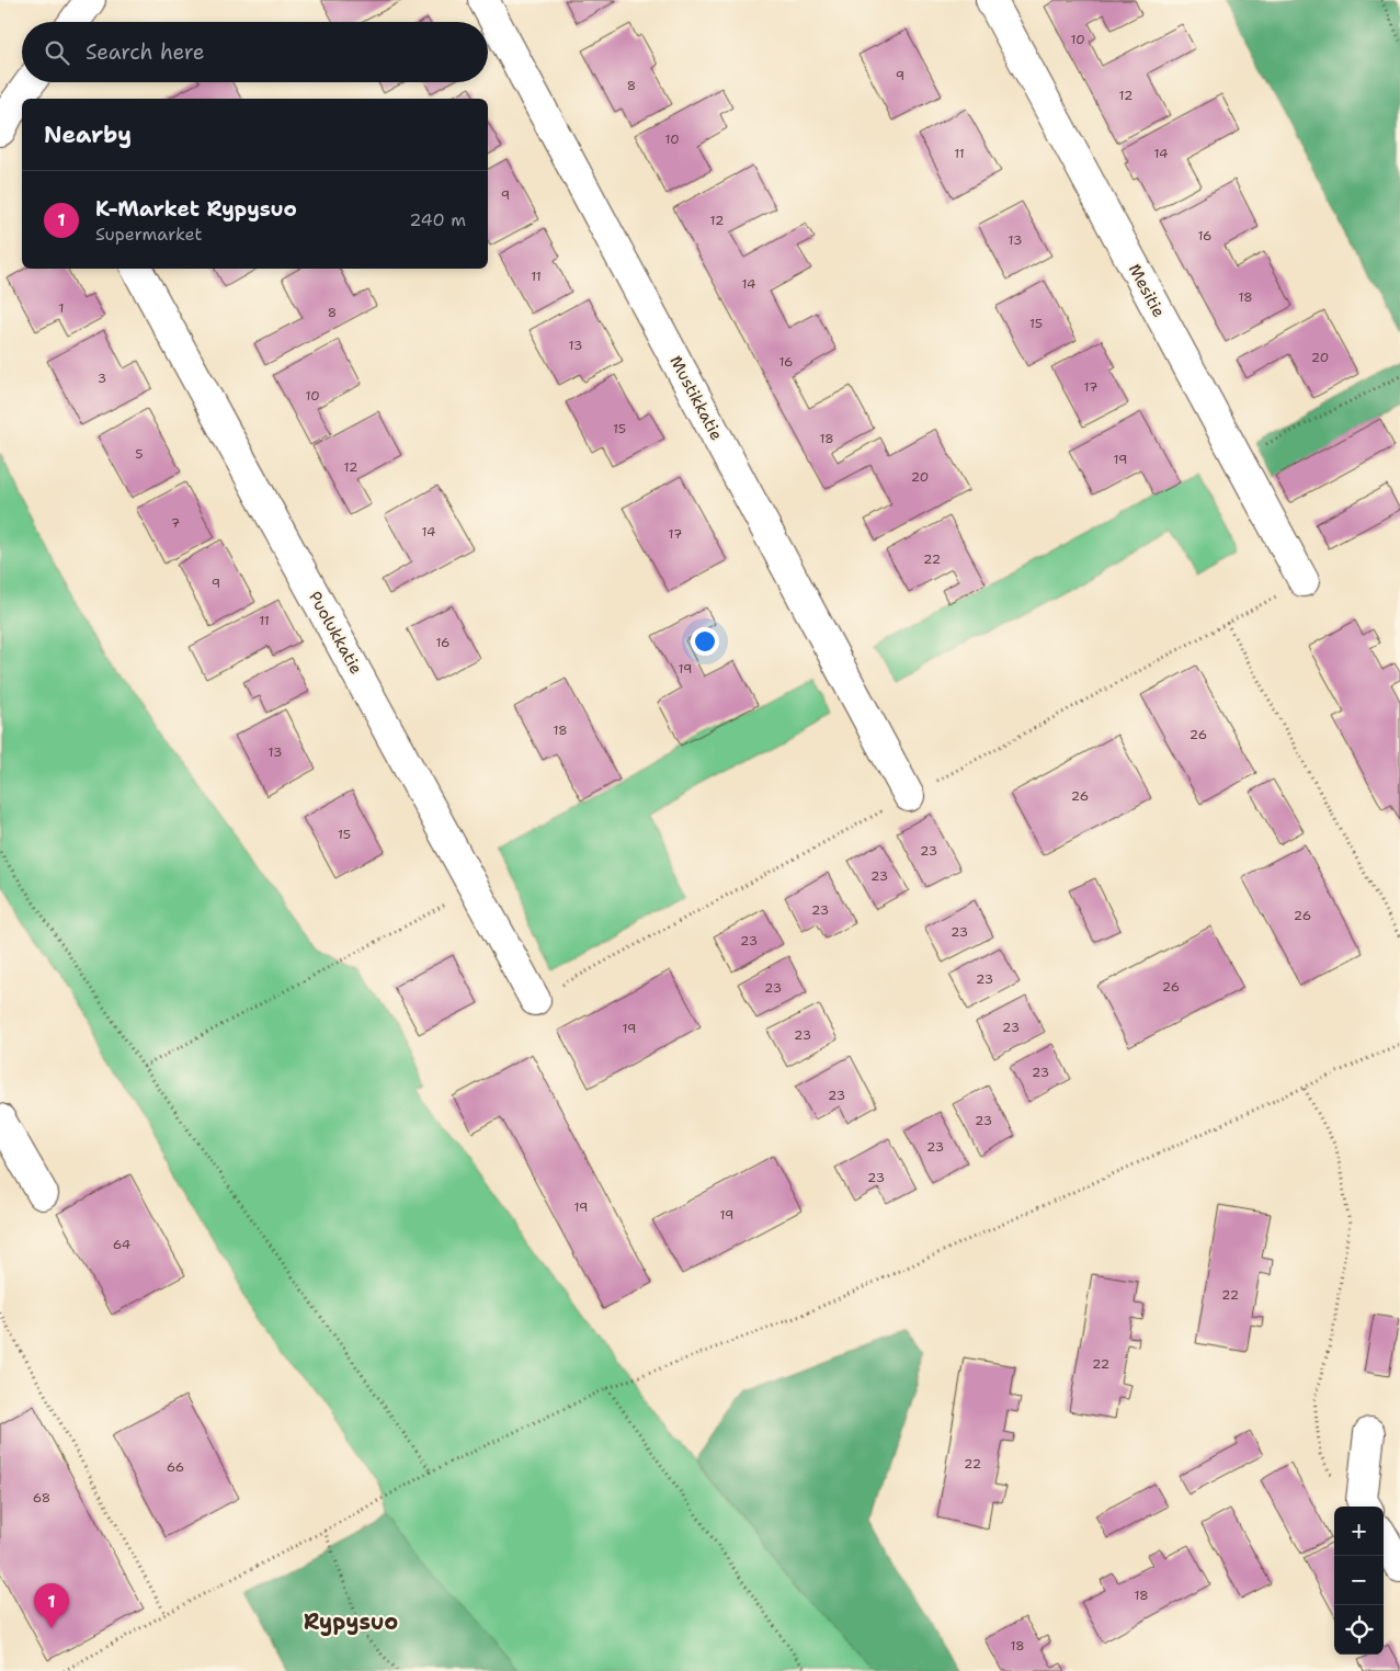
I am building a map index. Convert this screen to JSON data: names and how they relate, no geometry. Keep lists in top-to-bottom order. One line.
{"streets":{"street":["Mesitie","Mustikkatie","Puolukkatie"]},"districts":["Rypysuo"],"house_numbers":["10","9","8","12","10","11","14","9","12","16","13","11","14","18","1","8","15","13","20","16","3","17","10","15","18","5","19","12","20","7","14","17","22","9","11","16","19","18","26","13","26","15","23","23","23","26","23","23","23","26","23","23","19","23","23","23","23","23","23","19","19","64","22","22","22","66","68","18","18"],"page":{"search":"Search here","heading":"Nearby","list":[{"mark":"1","name":"K-Market Rypysuo","note":"Supermarket","value":"240 m"}],"map_buttons":["+","−"],"pins":"1"}}
